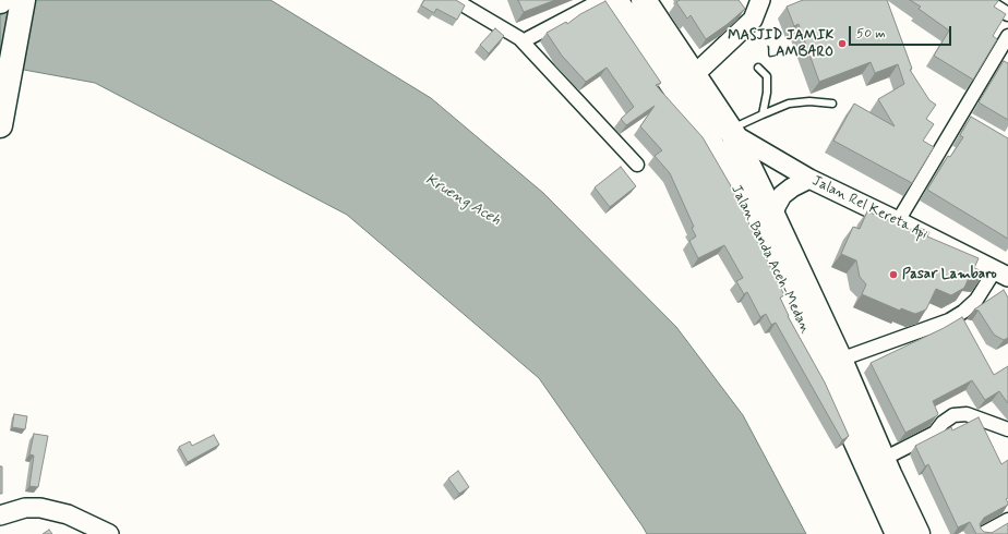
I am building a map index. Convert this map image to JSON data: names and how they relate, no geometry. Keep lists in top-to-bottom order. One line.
{"streets":{"highway":["Jalan Banda Aceh-Medan"],"main road":["Jalan Rel Kereta Api"]},"crossings":[["Jalan Rel Kereta Api","Jalan Banda Aceh-Medan"]],"water":["Krueng Aceh"],"places":["MASJID JAMIK LAMBARO","Pasar Lambaro"],"scale_bar":"50 m"}
